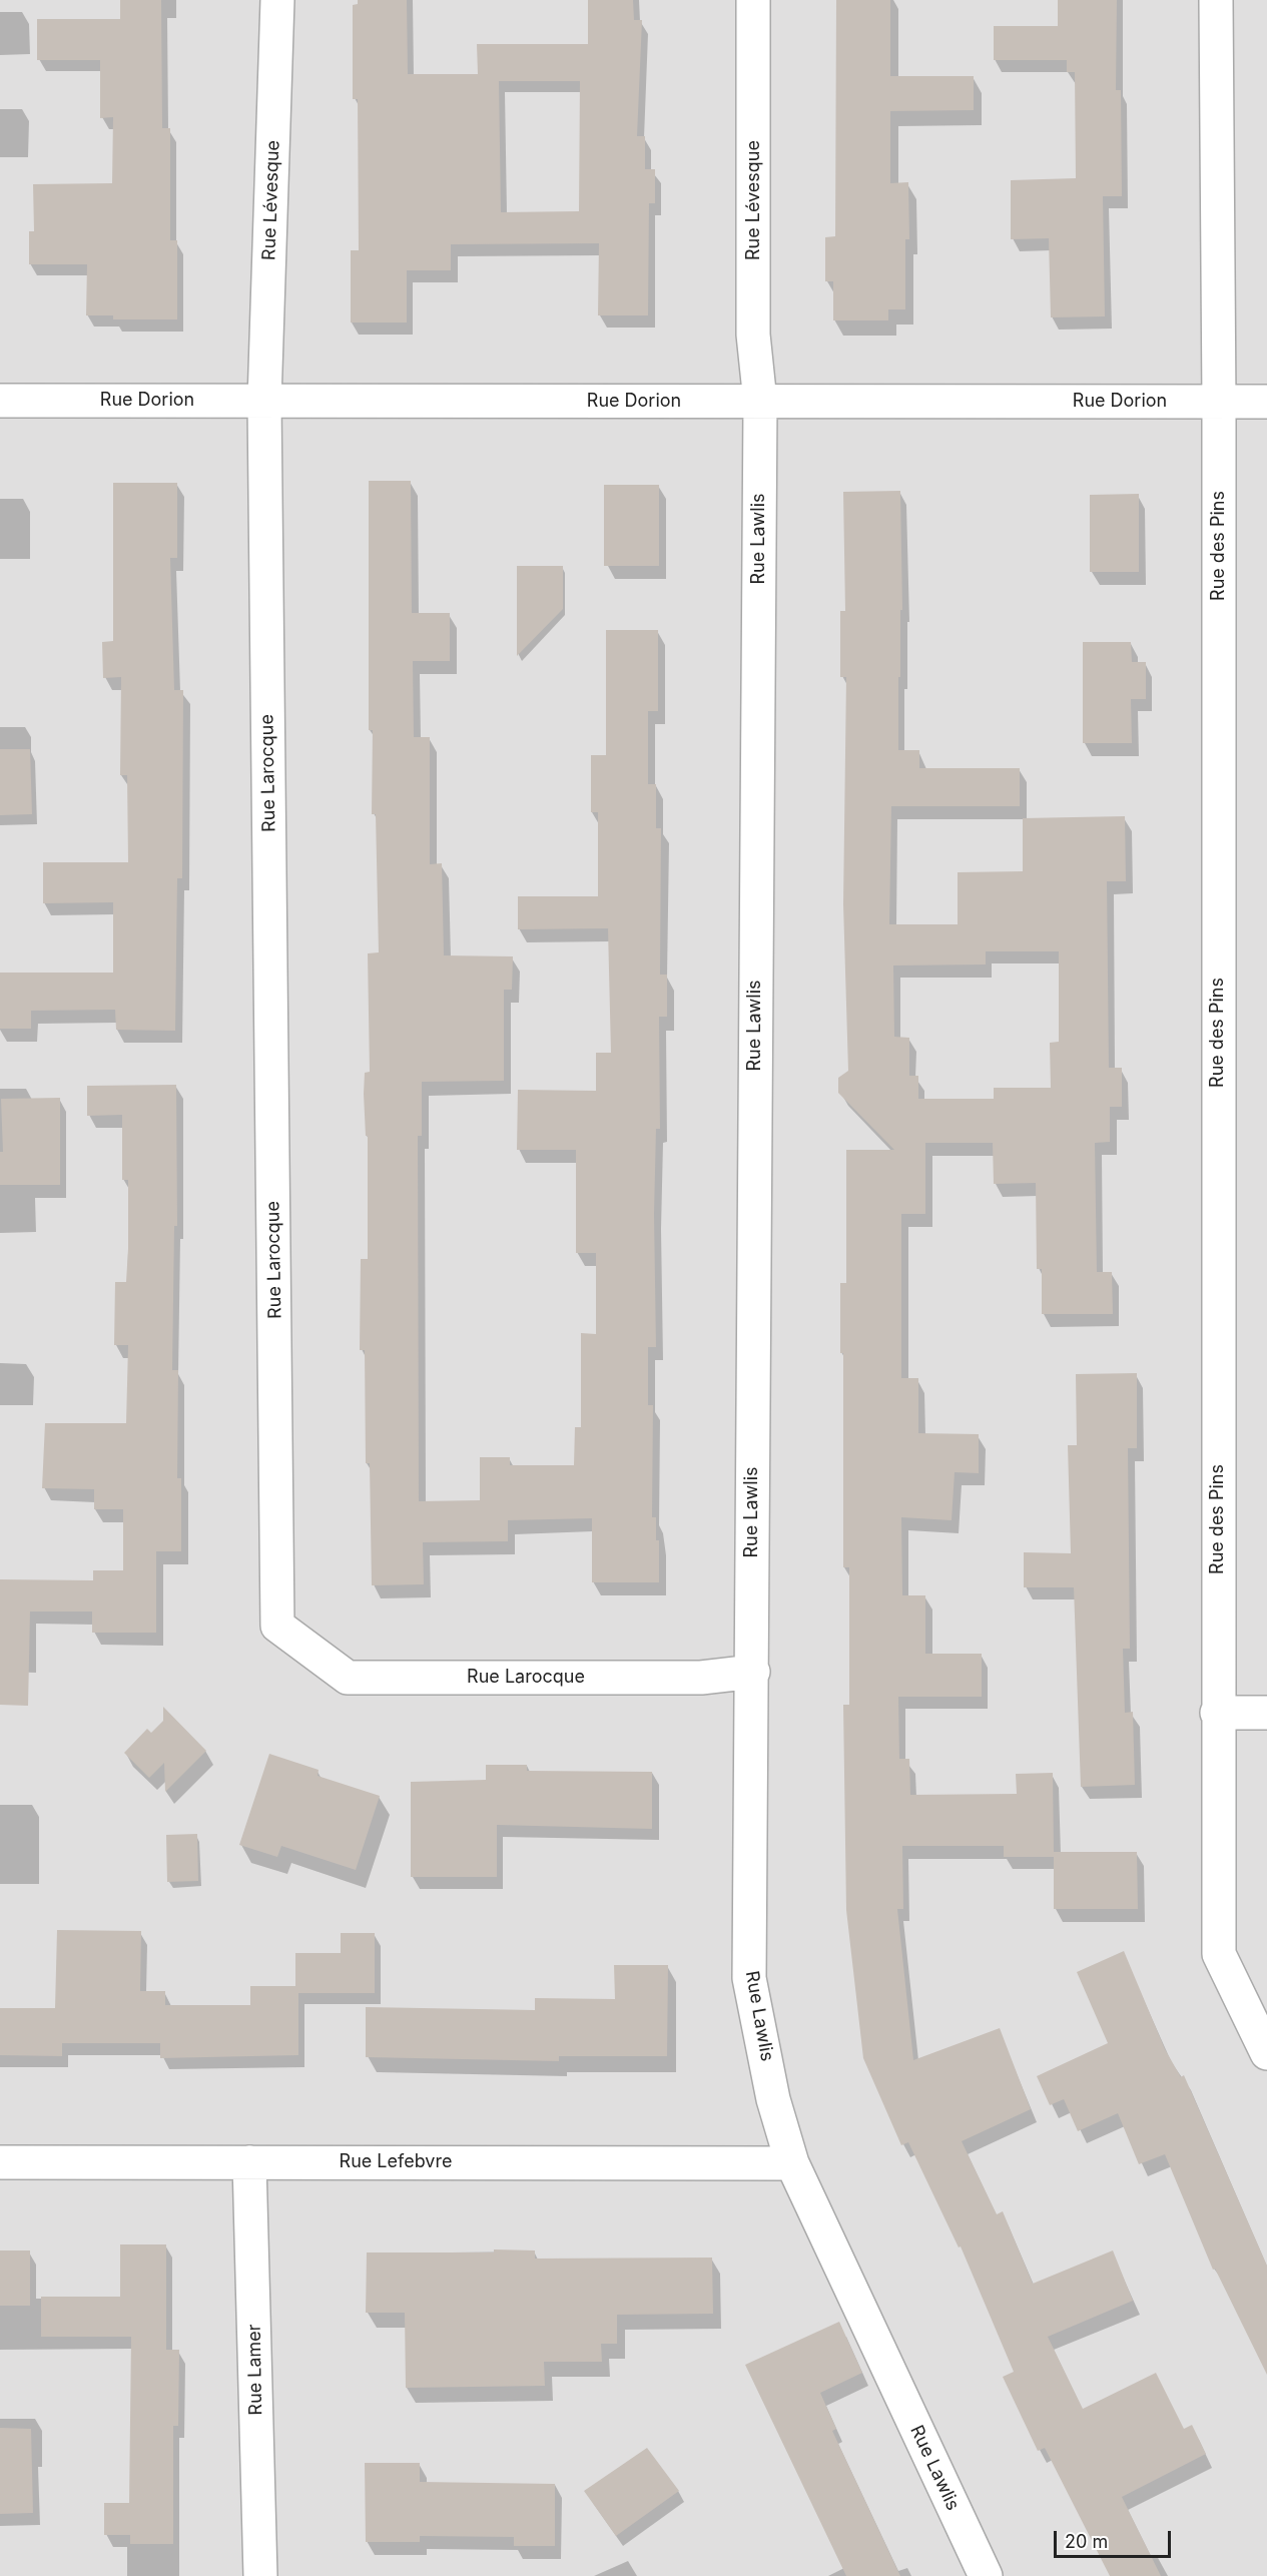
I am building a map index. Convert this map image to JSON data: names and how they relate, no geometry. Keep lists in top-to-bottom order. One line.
{"streets":{"street":["Rue Lévesque","Rue Dorion","Rue Lawlis","Rue des Pins","Rue Larocque","Rue Lefebvre","Rue Lamer"]},"crossings":[["Rue Lévesque","Rue Dorion"],["Rue Lévesque","Rue Lawlis"],["Rue Lévesque","Rue Larocque"],["Rue Dorion","Rue Lawlis"],["Rue Dorion","Rue des Pins"],["Rue Dorion","Rue Larocque"],["Rue Lawlis","Rue Larocque"],["Rue Lawlis","Rue Lefebvre"],["Rue Lefebvre","Rue Lamer"]],"scale_bar":"20 m"}
